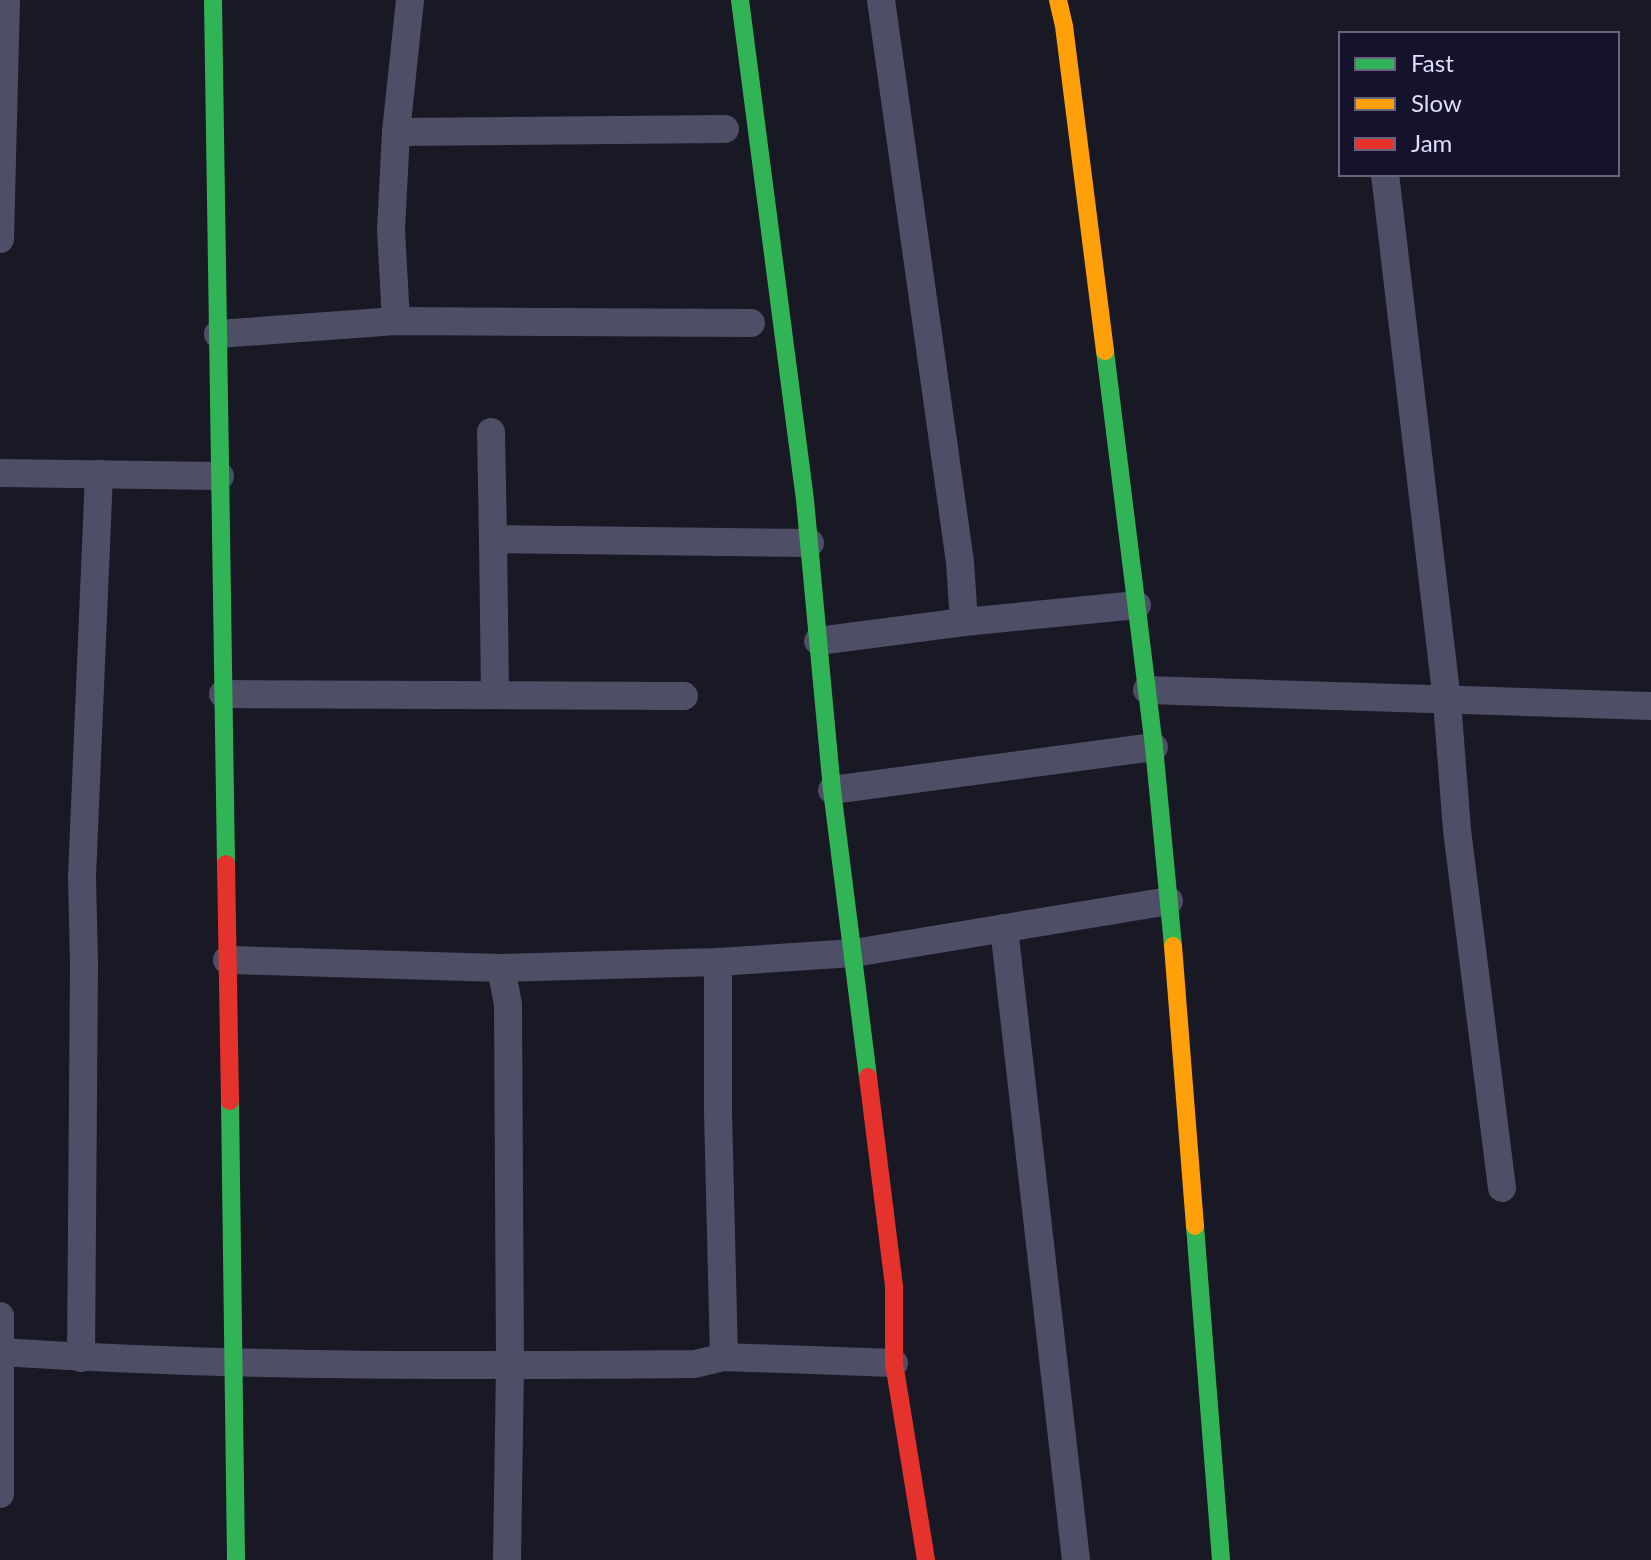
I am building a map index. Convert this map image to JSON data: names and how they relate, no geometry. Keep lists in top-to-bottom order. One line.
{"legend":["Fast","Slow","Jam"]}
